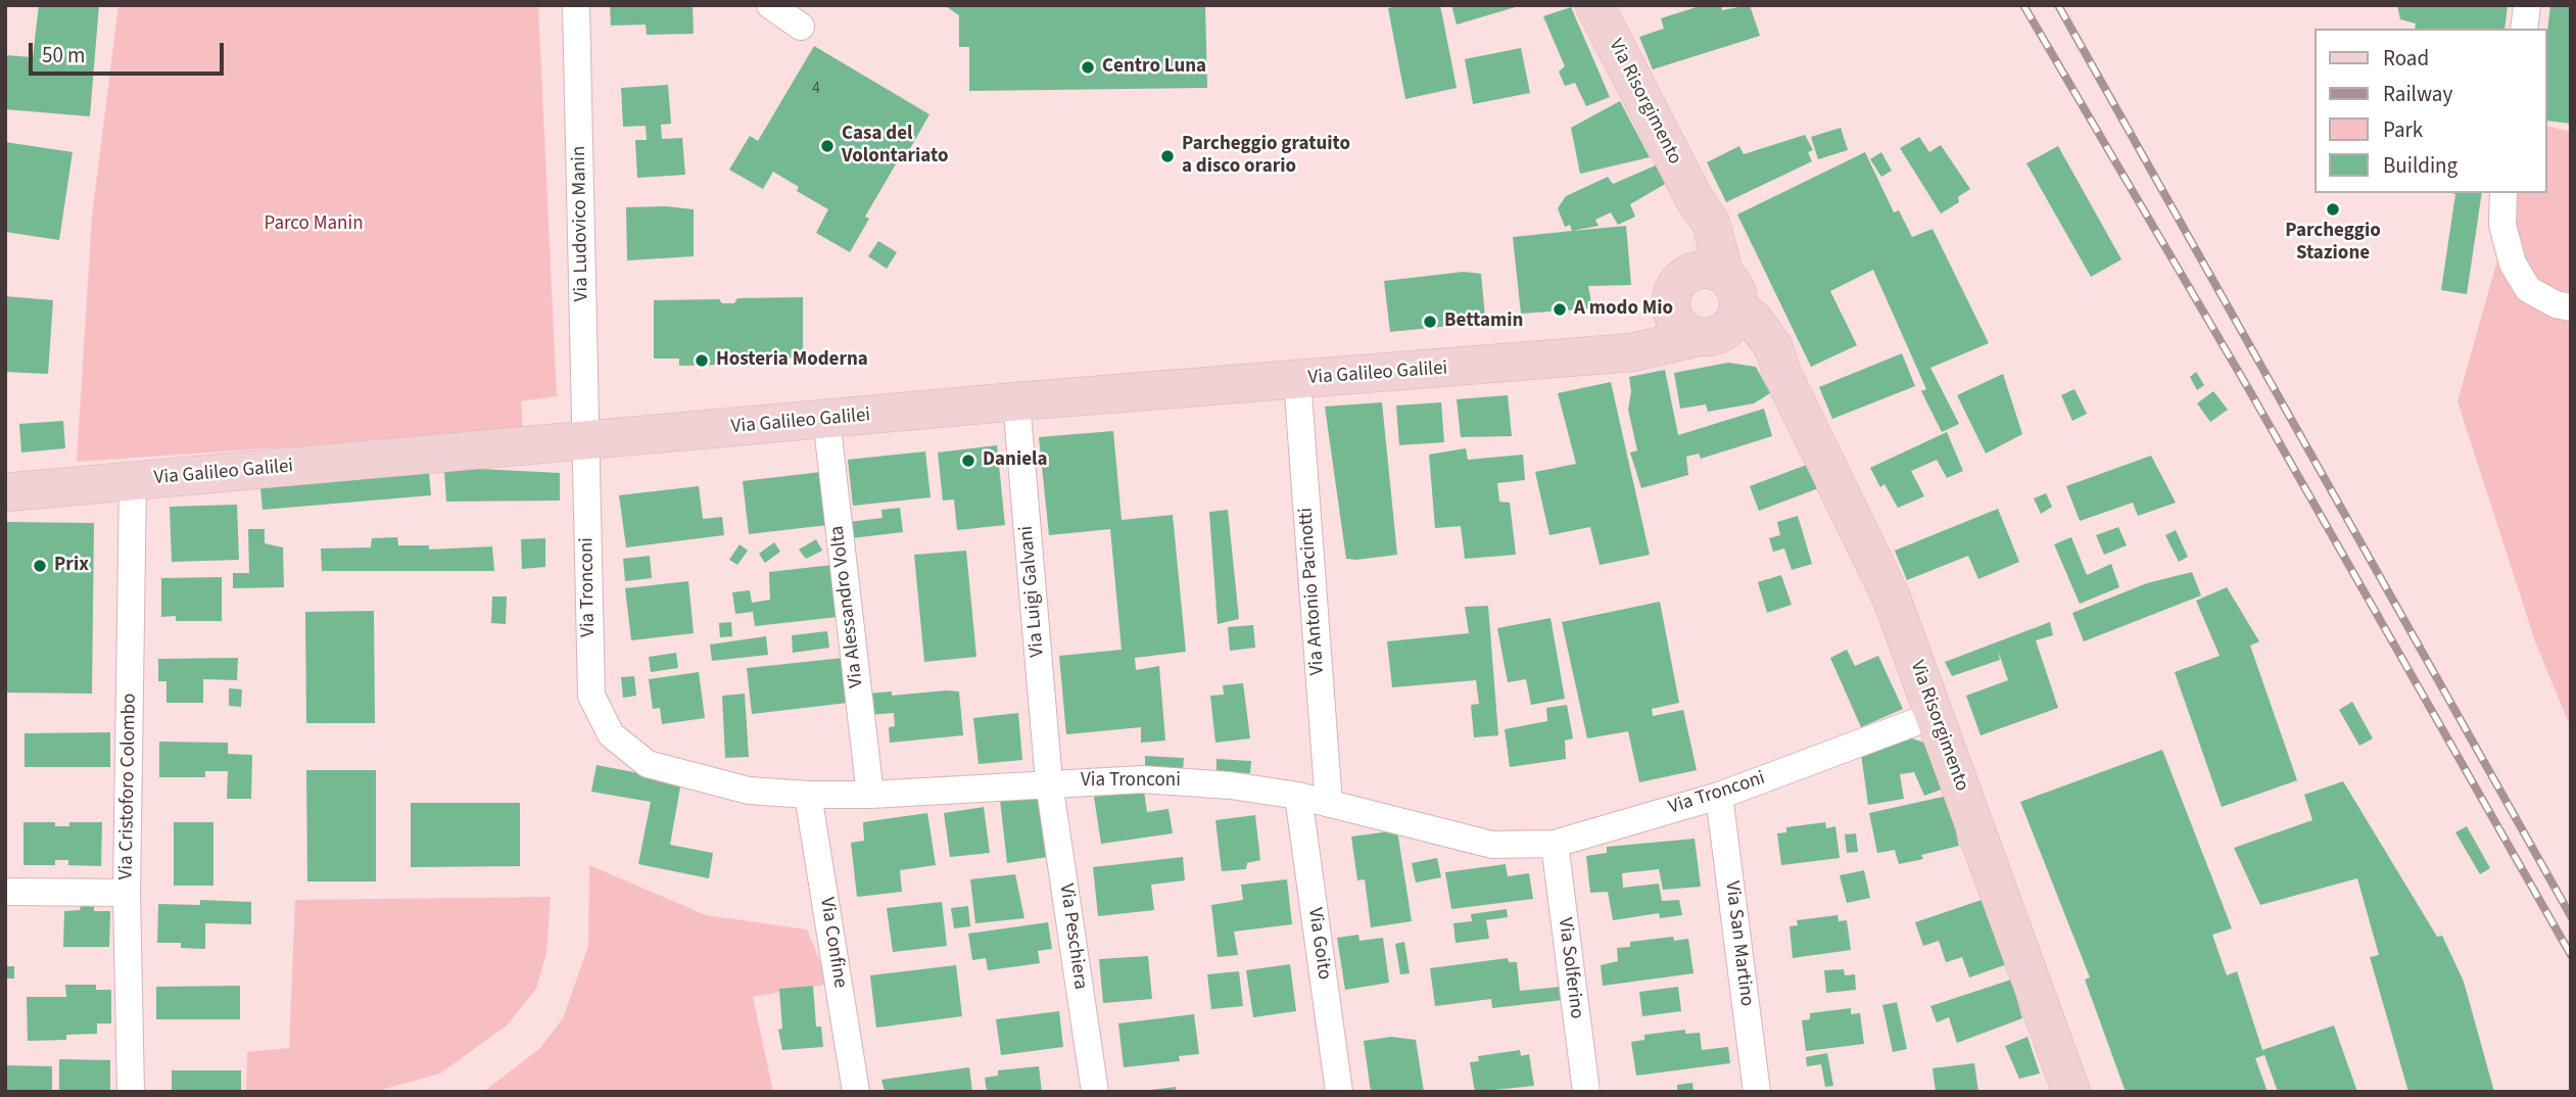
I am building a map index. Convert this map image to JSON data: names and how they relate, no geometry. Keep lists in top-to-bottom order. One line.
{"streets":{"street":["Via Risorgimento","Via Ludovico Manin","Via Galileo Galilei","Via Tronconi","Via Luigi Galvani","Via Antonio Pacinotti","Via Alessandro Volta","Via Cristoforo Colombo","Via Peschiera","Via Confine","Via Goito","Via San Martino","Via Solferino"]},"crossings":[["Via Risorgimento","Via Galileo Galilei"],["Via Risorgimento","Via Tronconi"],["Via Ludovico Manin","Via Galileo Galilei"],["Via Ludovico Manin","Via Tronconi"],["Via Galileo Galilei","Via Tronconi"],["Via Galileo Galilei","Via Luigi Galvani"],["Via Galileo Galilei","Via Antonio Pacinotti"],["Via Galileo Galilei","Via Alessandro Volta"],["Via Galileo Galilei","Via Cristoforo Colombo"],["Via Tronconi","Via Luigi Galvani"],["Via Tronconi","Via Antonio Pacinotti"],["Via Tronconi","Via Alessandro Volta"],["Via Tronconi","Via Peschiera"],["Via Tronconi","Via Confine"],["Via Tronconi","Via Goito"],["Via Tronconi","Via San Martino"],["Via Tronconi","Via Solferino"],["Via Luigi Galvani","Via Peschiera"]],"parks":["Parco Manin"],"places":["Centro Luna","Casa del Volontariato","Parcheggio gratuito a disco orario","Parcheggio Stazione","A modo Mio","Bettamin","Hosteria Moderna","Daniela","Prix"],"house_numbers":["4"],"legend":["Road","Railway","Park","Building"],"scale_bar":"50 m"}
